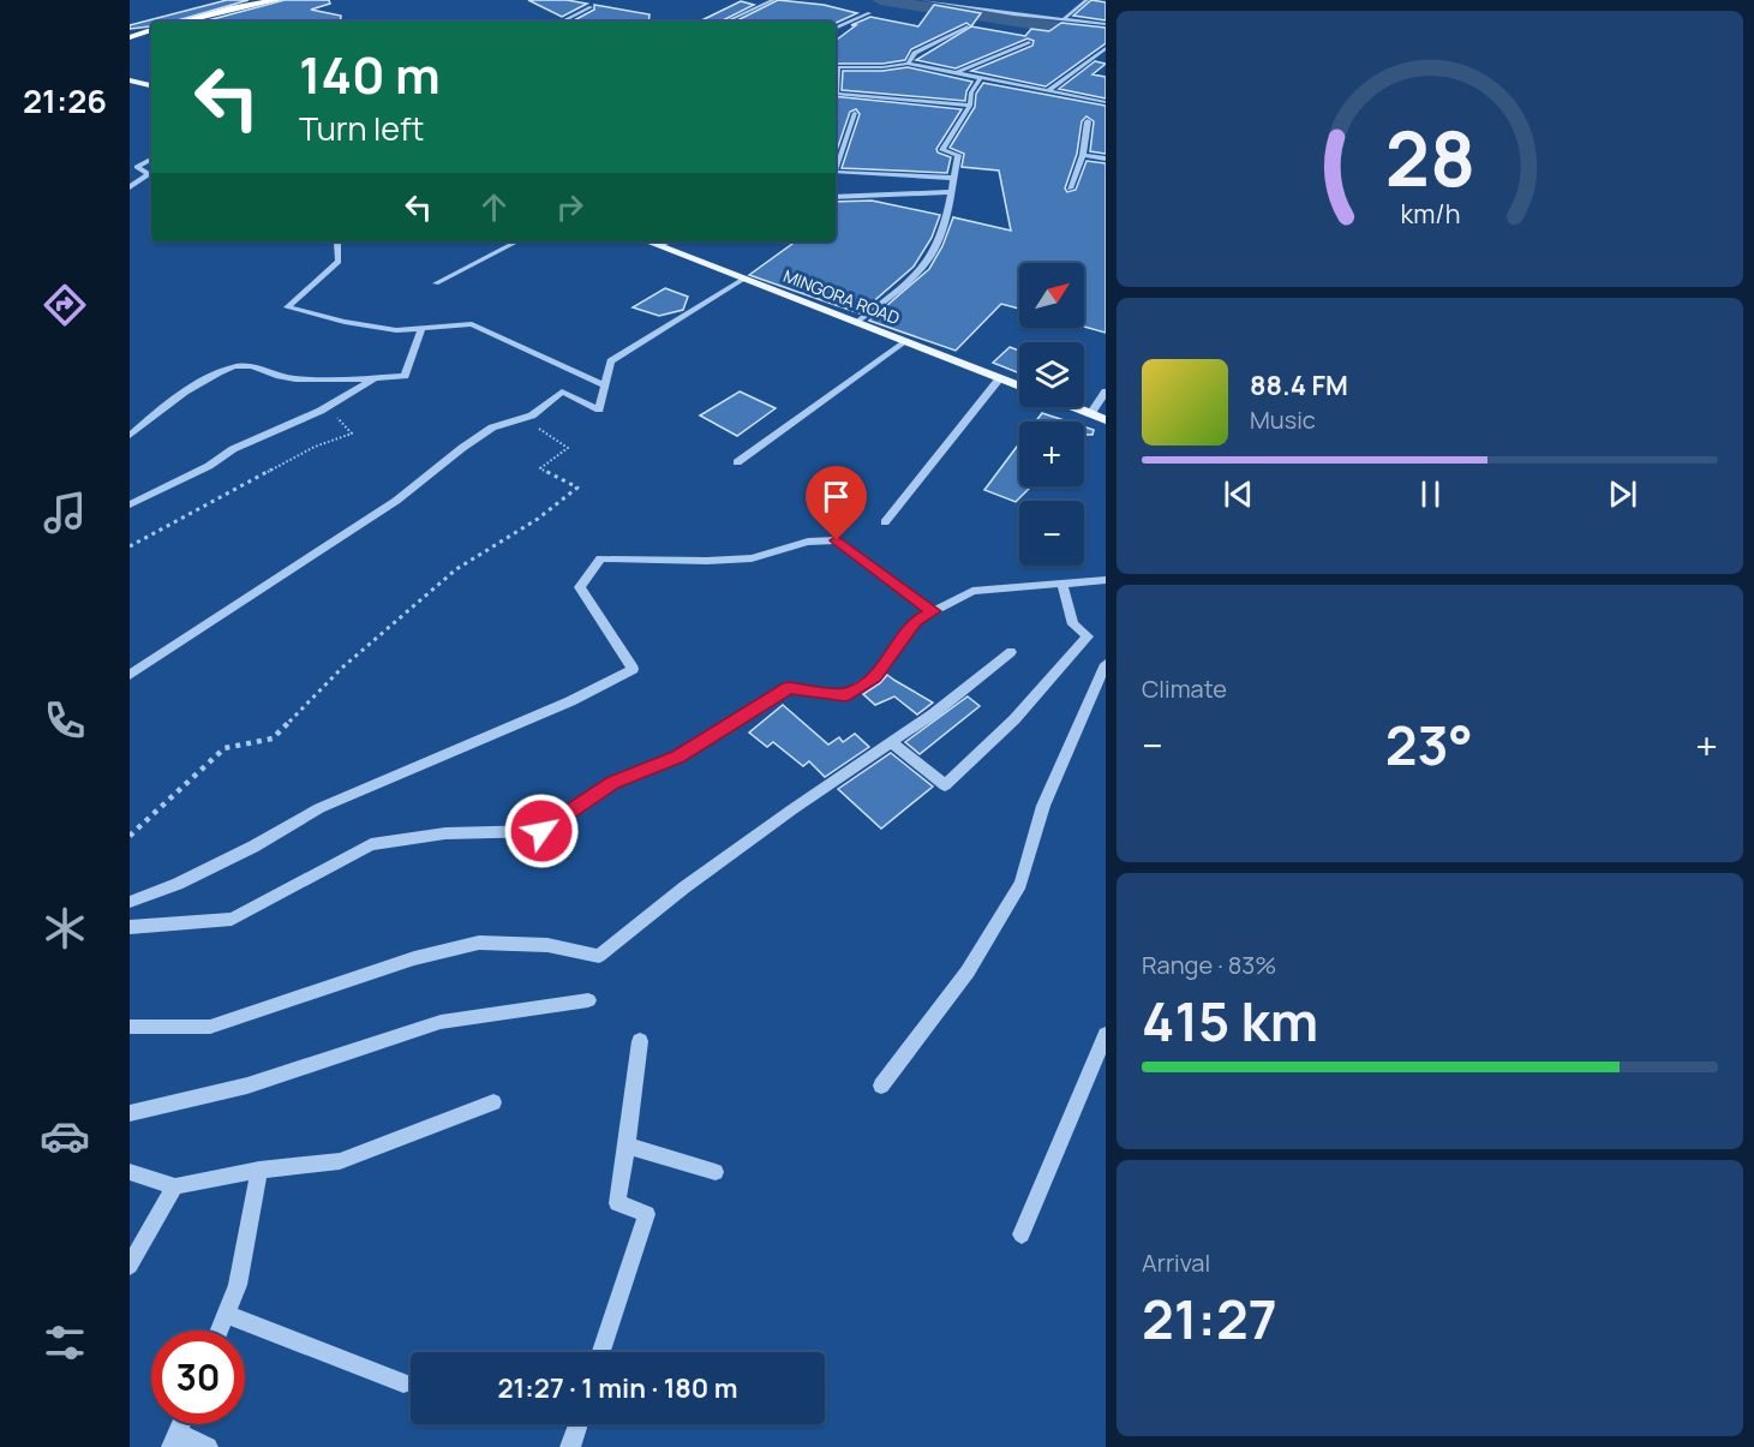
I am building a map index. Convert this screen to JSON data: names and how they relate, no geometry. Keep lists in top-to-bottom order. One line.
{"streets":{"main road":["MINGORA ROAD"]},"north":"top right","page":{"tabs":"21:26","turn":["140 m","Turn left"],"map_buttons":["+","−"],"song":["88.4 FM","Music"],"tile":["Climate",["Range · 83%","415 km"],["Arrival","21:27"]],"heat":["−","23°","+"],"limit":"30","trip":"21:27 · 1 min · 180 m","gauge":["28","km/h"]}}
